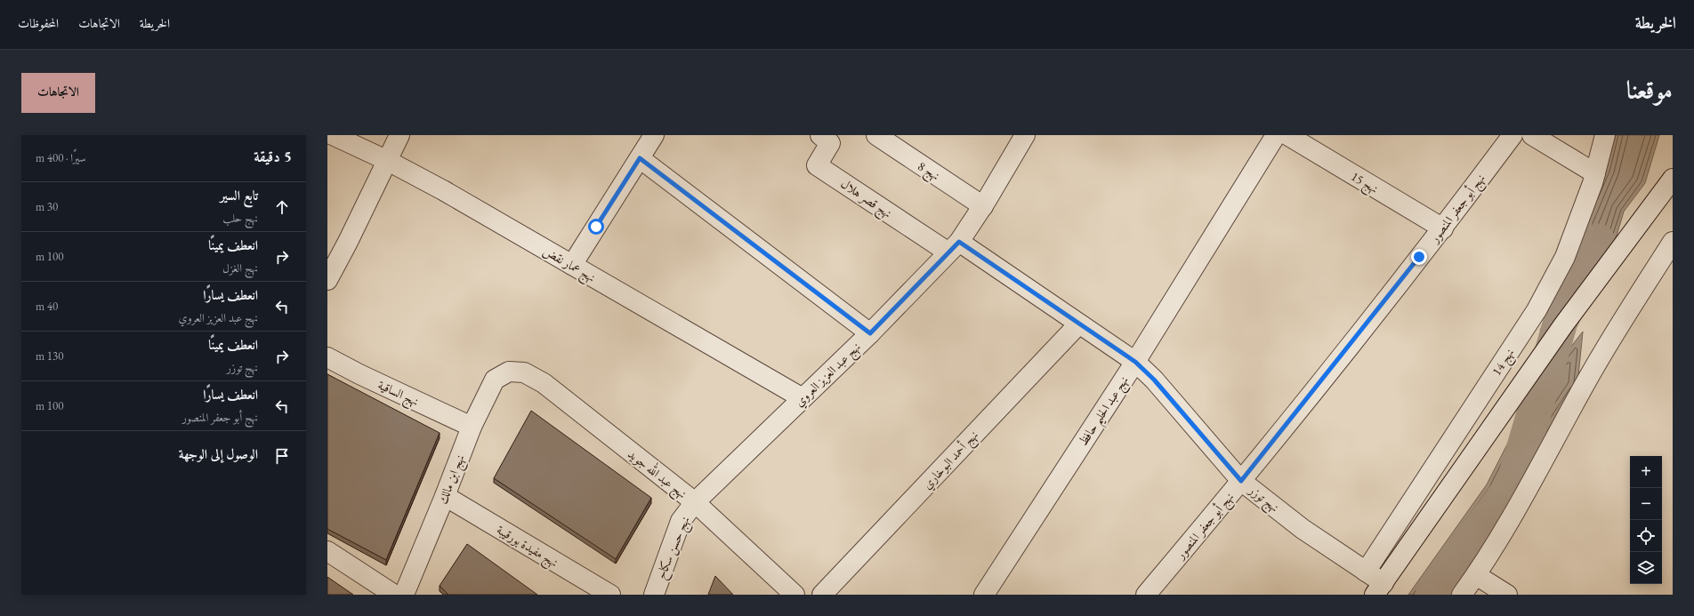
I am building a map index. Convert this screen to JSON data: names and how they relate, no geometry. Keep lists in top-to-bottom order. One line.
{"streets":{"street":["نهج 8","نهج 15","نهج قصر هلال","نهج أبو جعفر المنصور","نهج عمار نقض","نهج 14","نهج عبد العزيز العروي","نهج الساقية","نهج عبد الحليم حافظ","نهج أحمد البوخاري","نهج عبد الله جويد","نهج ابن مالك","نهج توزر","نهج مفيدة بورقيبة","نهج حسن سكاح"]},"crossings":[["نهج 8","نهج عبد العزيز العروي"],["نهج 15","نهج أبو جعفر المنصور"],["نهج قصر هلال","نهج عبد العزيز العروي"],["نهج قصر هلال","نهج توزر"],["نهج أبو جعفر المنصور","نهج توزر"],["نهج عمار نقض","نهج عبد العزيز العروي"],["نهج 14","نهج توزر"],["نهج عبد العزيز العروي","نهج عبد الله جويد"],["نهج عبد العزيز العروي","نهج توزر"],["نهج عبد العزيز العروي","نهج حسن سكاح"],["نهج الساقية","نهج ابن مالك"],["نهج عبد الحليم حافظ","نهج توزر"],["نهج أحمد البوخاري","نهج توزر"],["نهج عبد الله جويد","نهج ابن مالك"],["نهج عبد الله جويد","نهج حسن سكاح"],["نهج ابن مالك","نهج مفيدة بورقيبة"]],"page":{"header":"الخريطة","nav":["الخريطة","الاتجاهات","المحفوظات"],"title":"موقعنا","buttons":"الاتجاهات","heading":["5 دقيقة","سيرًا · 400 m"],"list":[["تابع السير","نهج حلب","30 m"],["انعطف يمينًا","نهج الغزل","100 m"],["انعطف يسارًا","نهج عبد العزيز العروي","40 m"],["انعطف يمينًا","نهج توزر","130 m"],["انعطف يسارًا","نهج أبو جعفر المنصور","100 m"],"الوصول إلى الوجهة"],"map_buttons":["+","−"]}}
